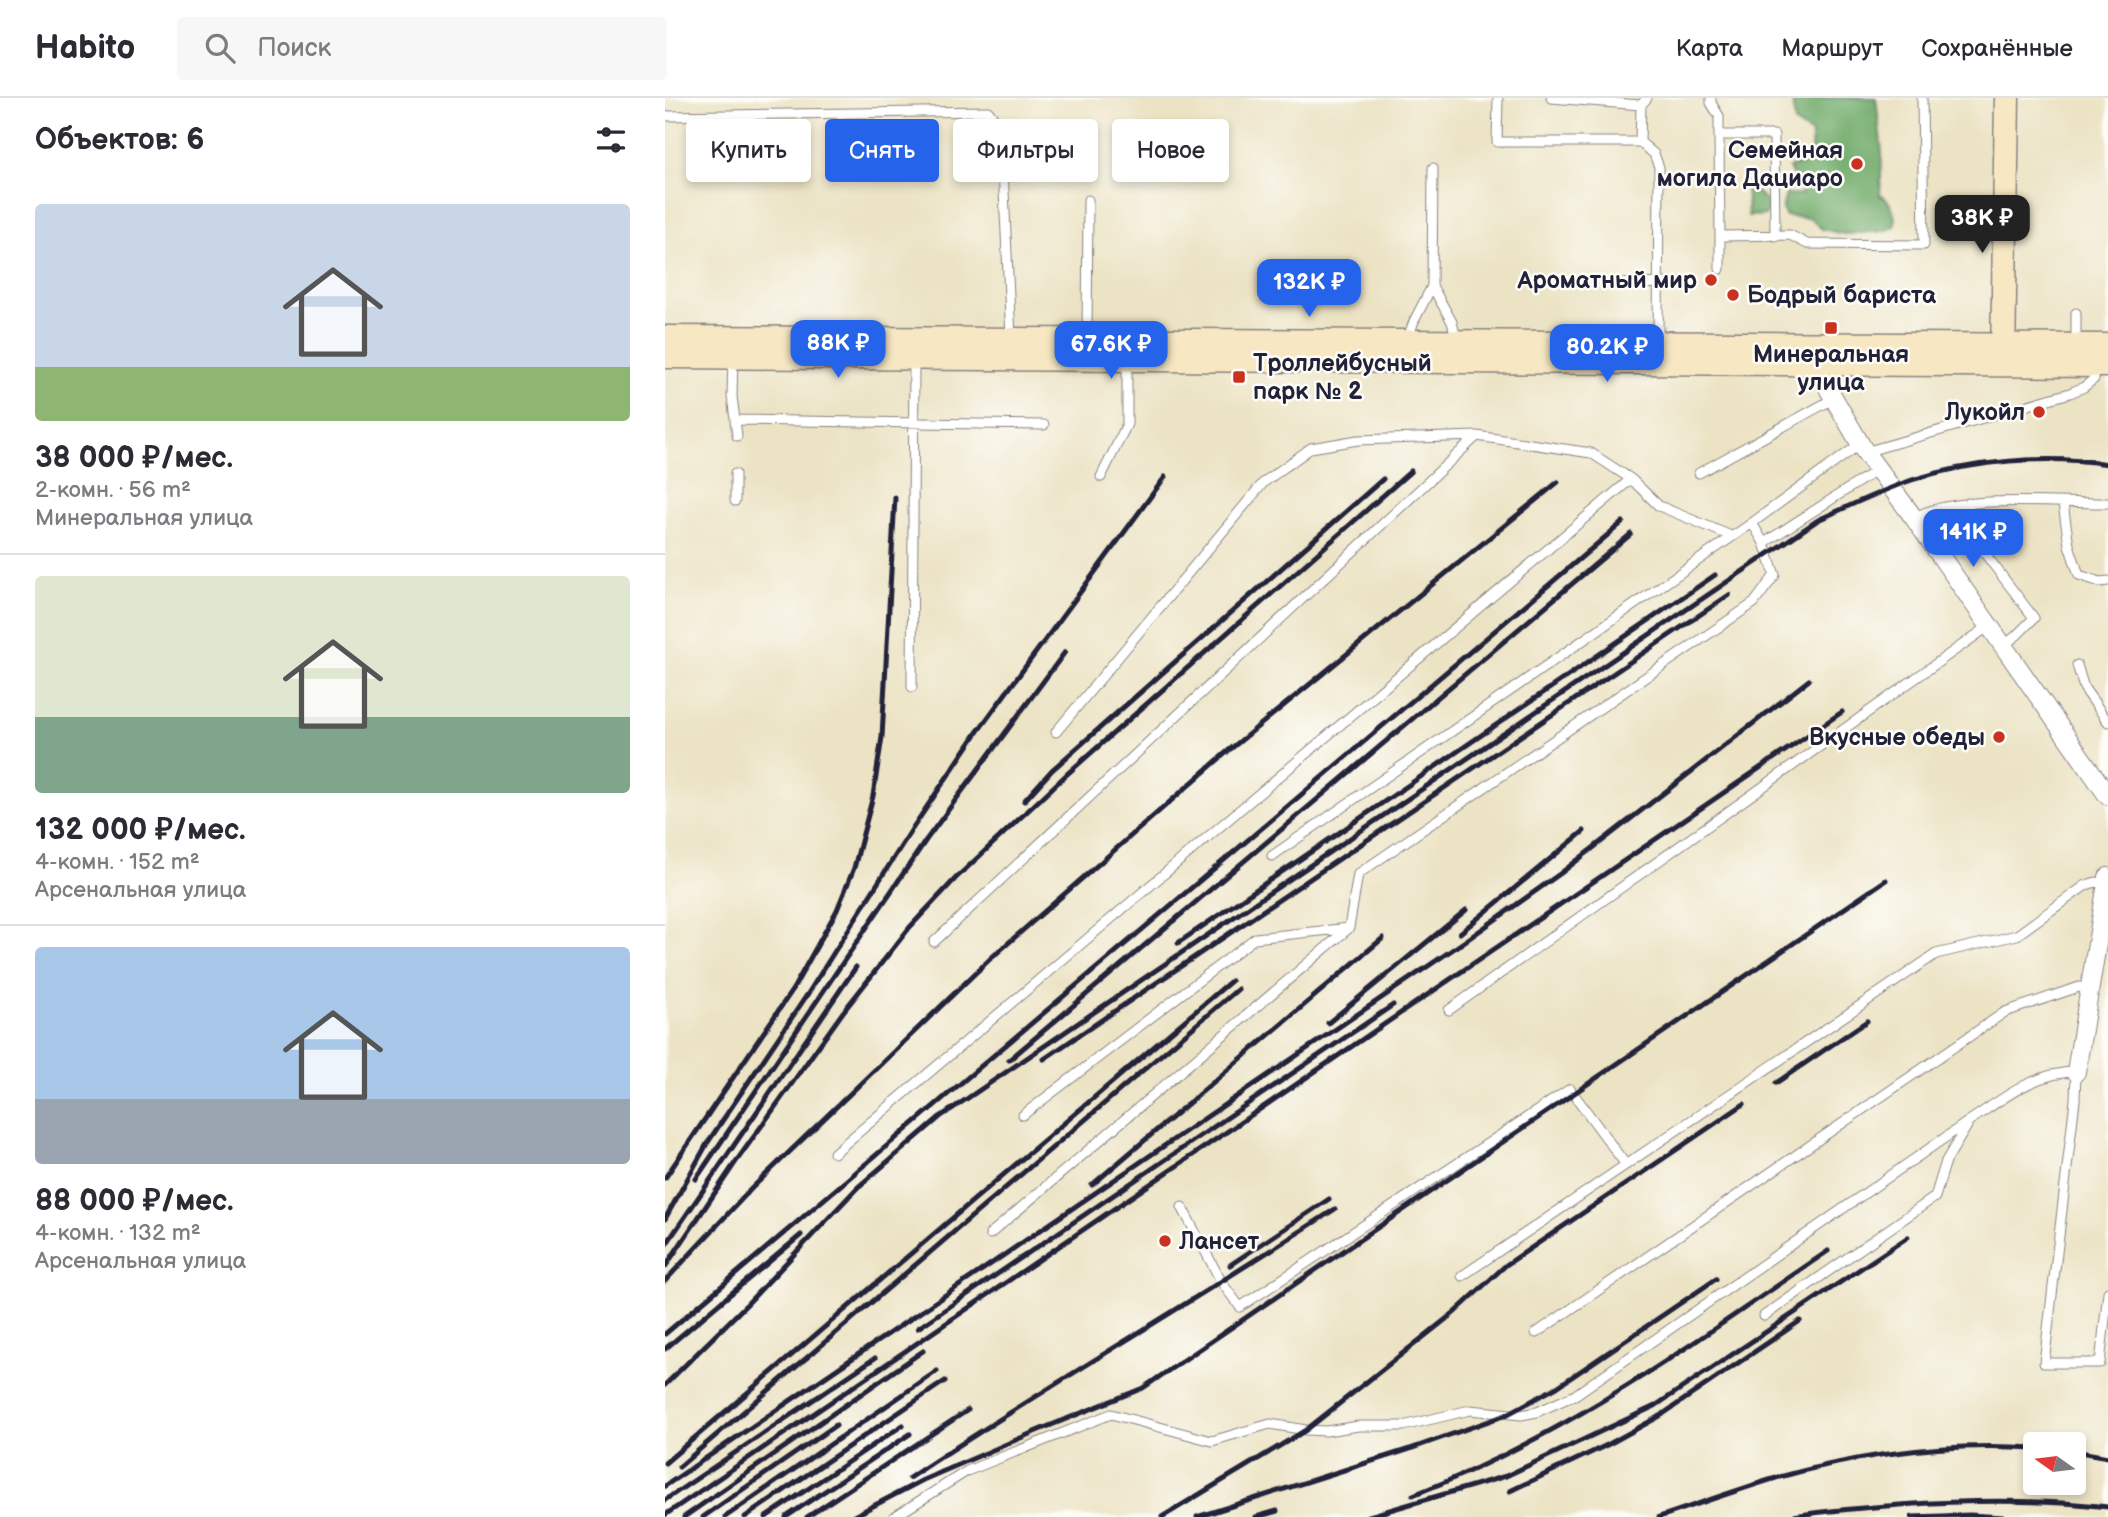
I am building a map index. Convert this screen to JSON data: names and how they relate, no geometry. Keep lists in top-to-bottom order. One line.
{"places":{"other":["Семейная могила Дациаро","Ароматный мир","Бодрый бариста","Лукойл","Вкусные обеды","Лансет"],"transit":["Минеральная улица","Троллейбусный парк № 2"]},"north":"left","page":{"header":"Habito","search":"Поиск","nav":["Карта","Маршрут","Сохранённые"],"heading":"Объектов: 6","chip":["Купить","Снять","Фильтры","Новое"],"list":[{"name":"38 000 ₽/мес.","note":"2-комн. · 56 m² · Минеральная улица"},{"name":"132 000 ₽/мес.","note":"4-комн. · 152 m² · Арсенальная улица"},{"name":"88 000 ₽/мес.","note":"4-комн. · 132 m² · Арсенальная улица"}],"price":["38K ₽","132K ₽","88K ₽","67.6K ₽","80.2K ₽","141K ₽"]}}
